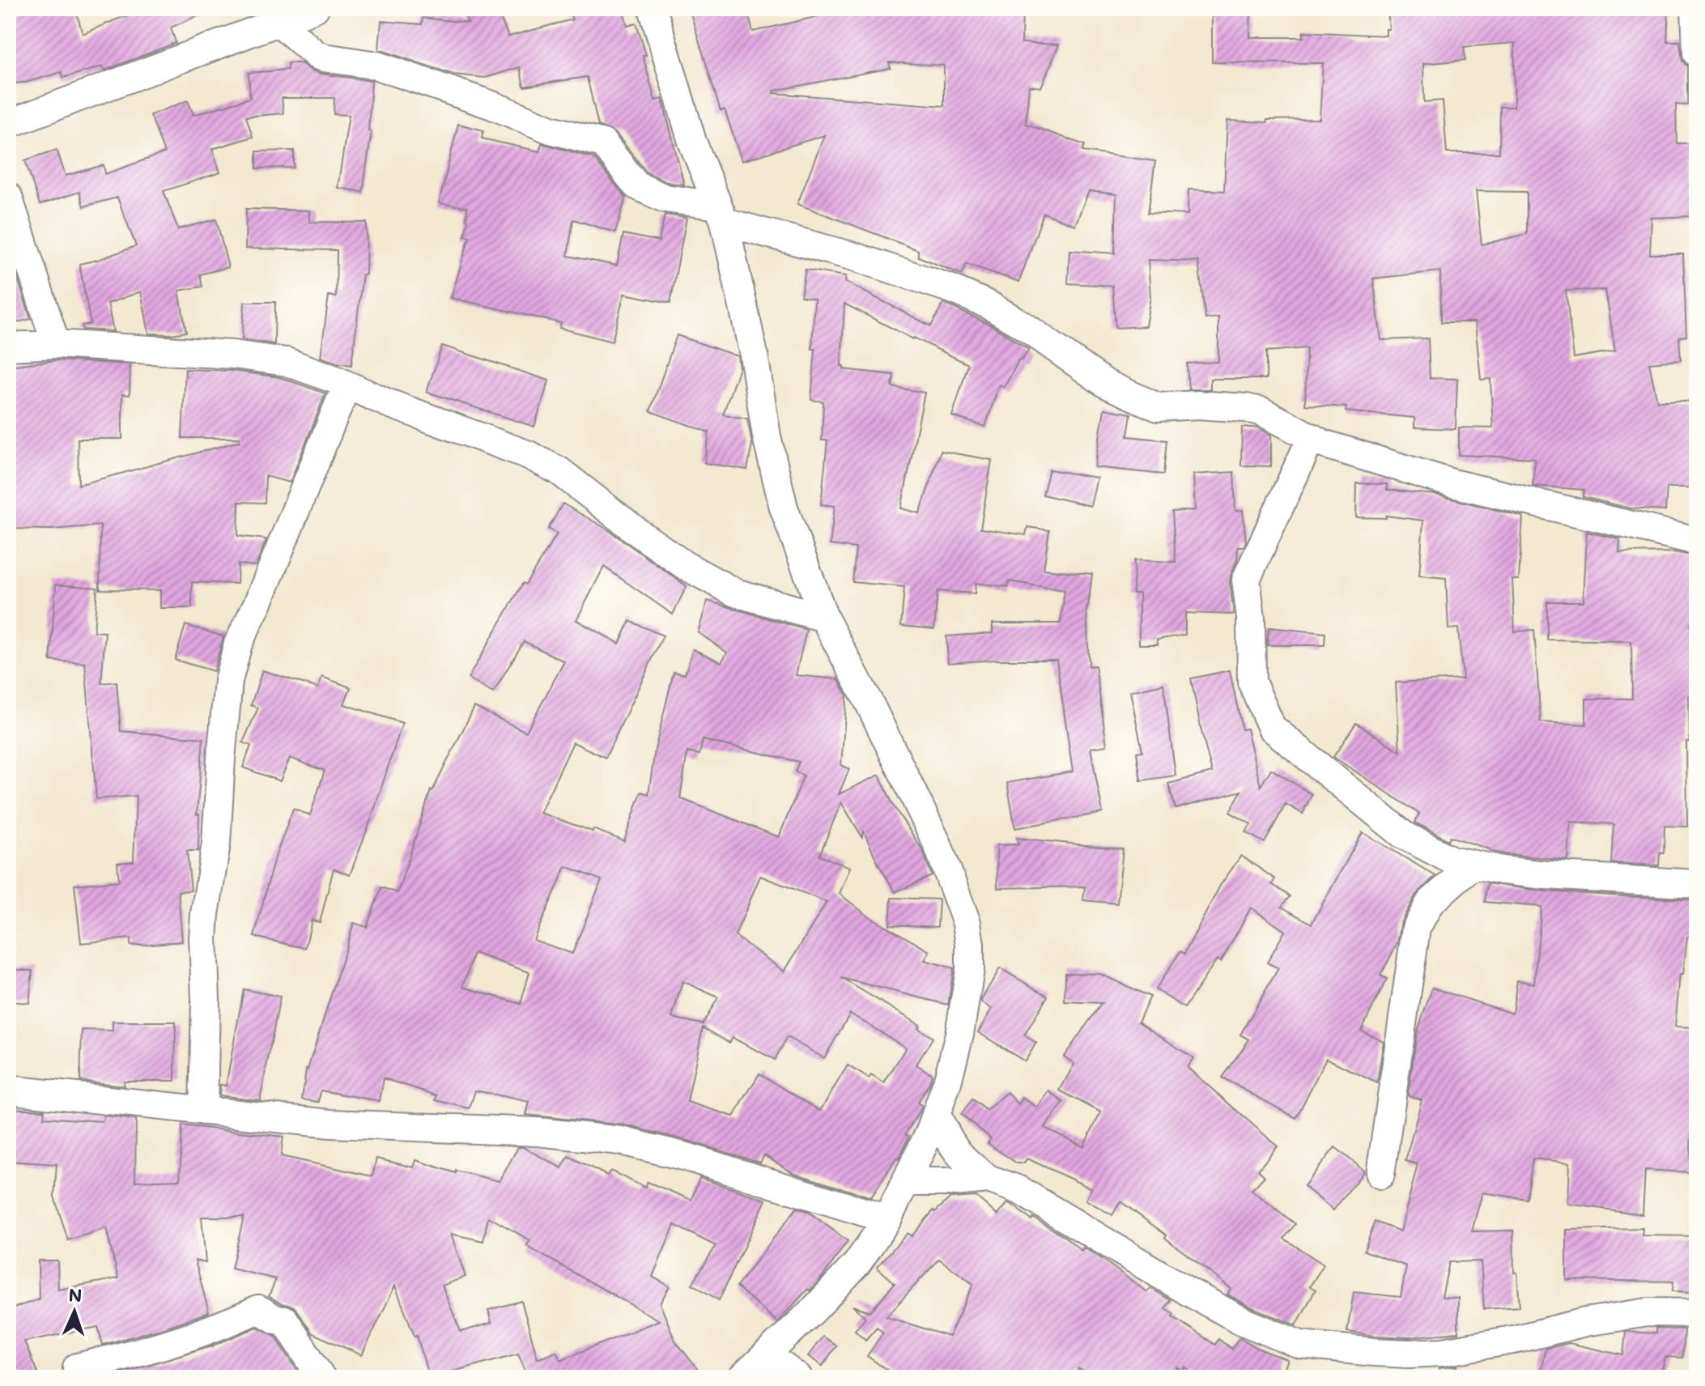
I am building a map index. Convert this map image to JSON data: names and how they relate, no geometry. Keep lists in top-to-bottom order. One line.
{"north":"top"}
